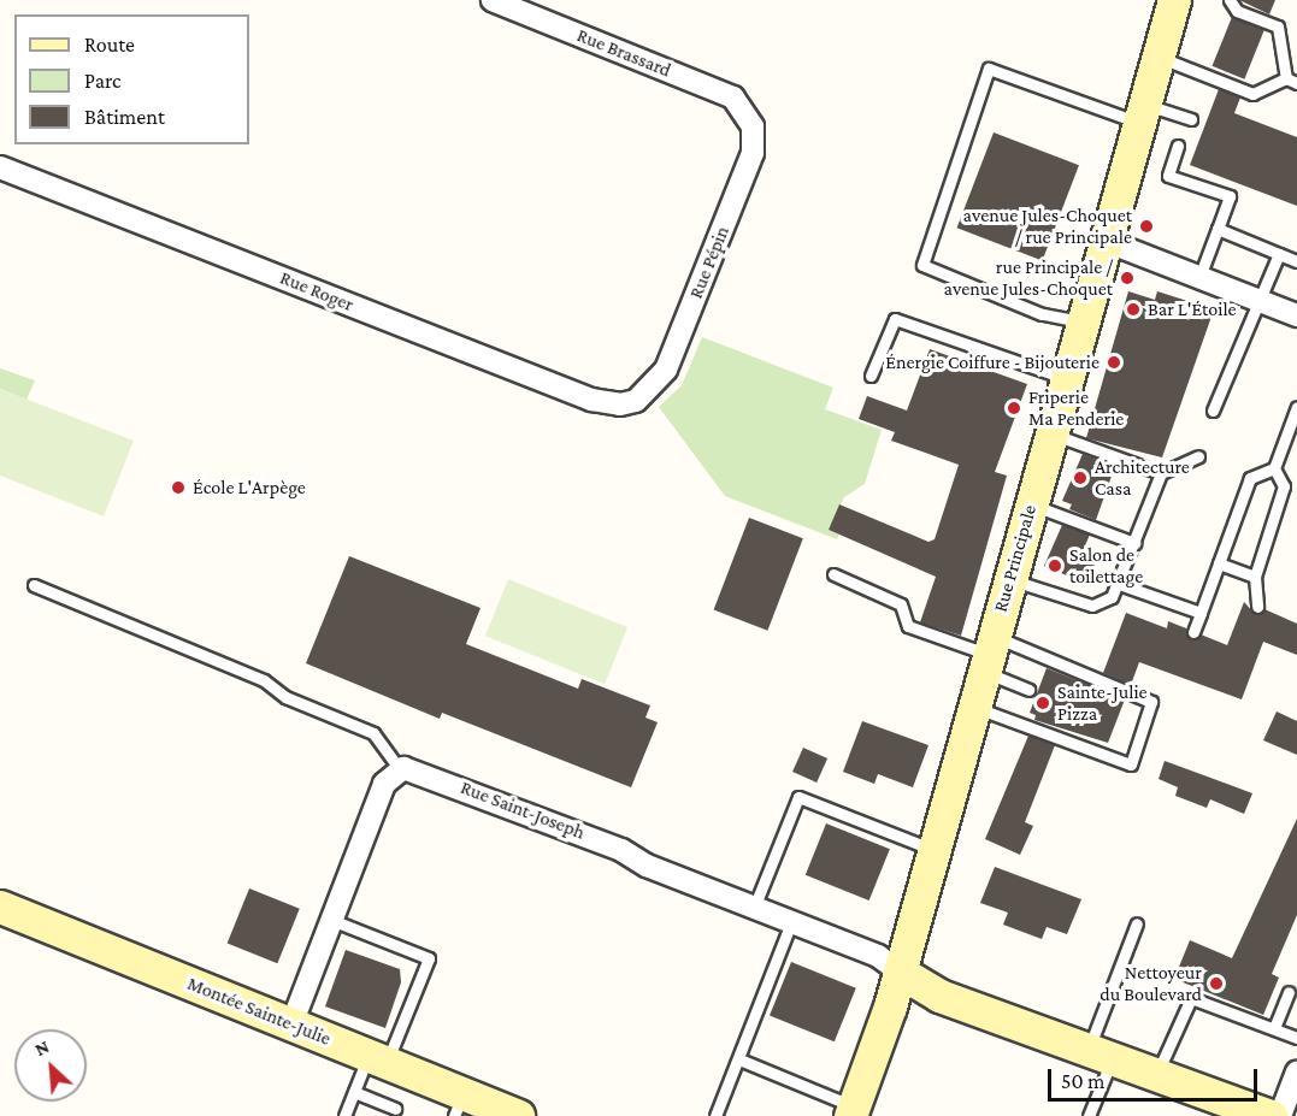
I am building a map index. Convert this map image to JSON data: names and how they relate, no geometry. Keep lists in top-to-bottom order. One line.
{"streets":{"street":["Rue Brassard","Rue Pépin","Rue Roger","Rue Principale","Rue Saint-Joseph","Montée Sainte-Julie"]},"crossings":[["Rue Brassard","Rue Pépin"],["Rue Pépin","Rue Roger"],["Rue Principale","Rue Saint-Joseph"]],"places":["avenue Jules-Choquet / rue Principale","rue Principale / avenue Jules-Choquet","Bar L'Étoile","Énergie Coiffure - Bijouterie","Friperie Ma Penderie","Architecture Casa","École L'Arpège","Salon de toilettage","Sainte-Julie Pizza","Nettoyeur du Boulevard"],"legend":["Route","Parc","Bâtiment"],"scale_bar":"50 m","north":"top left"}
